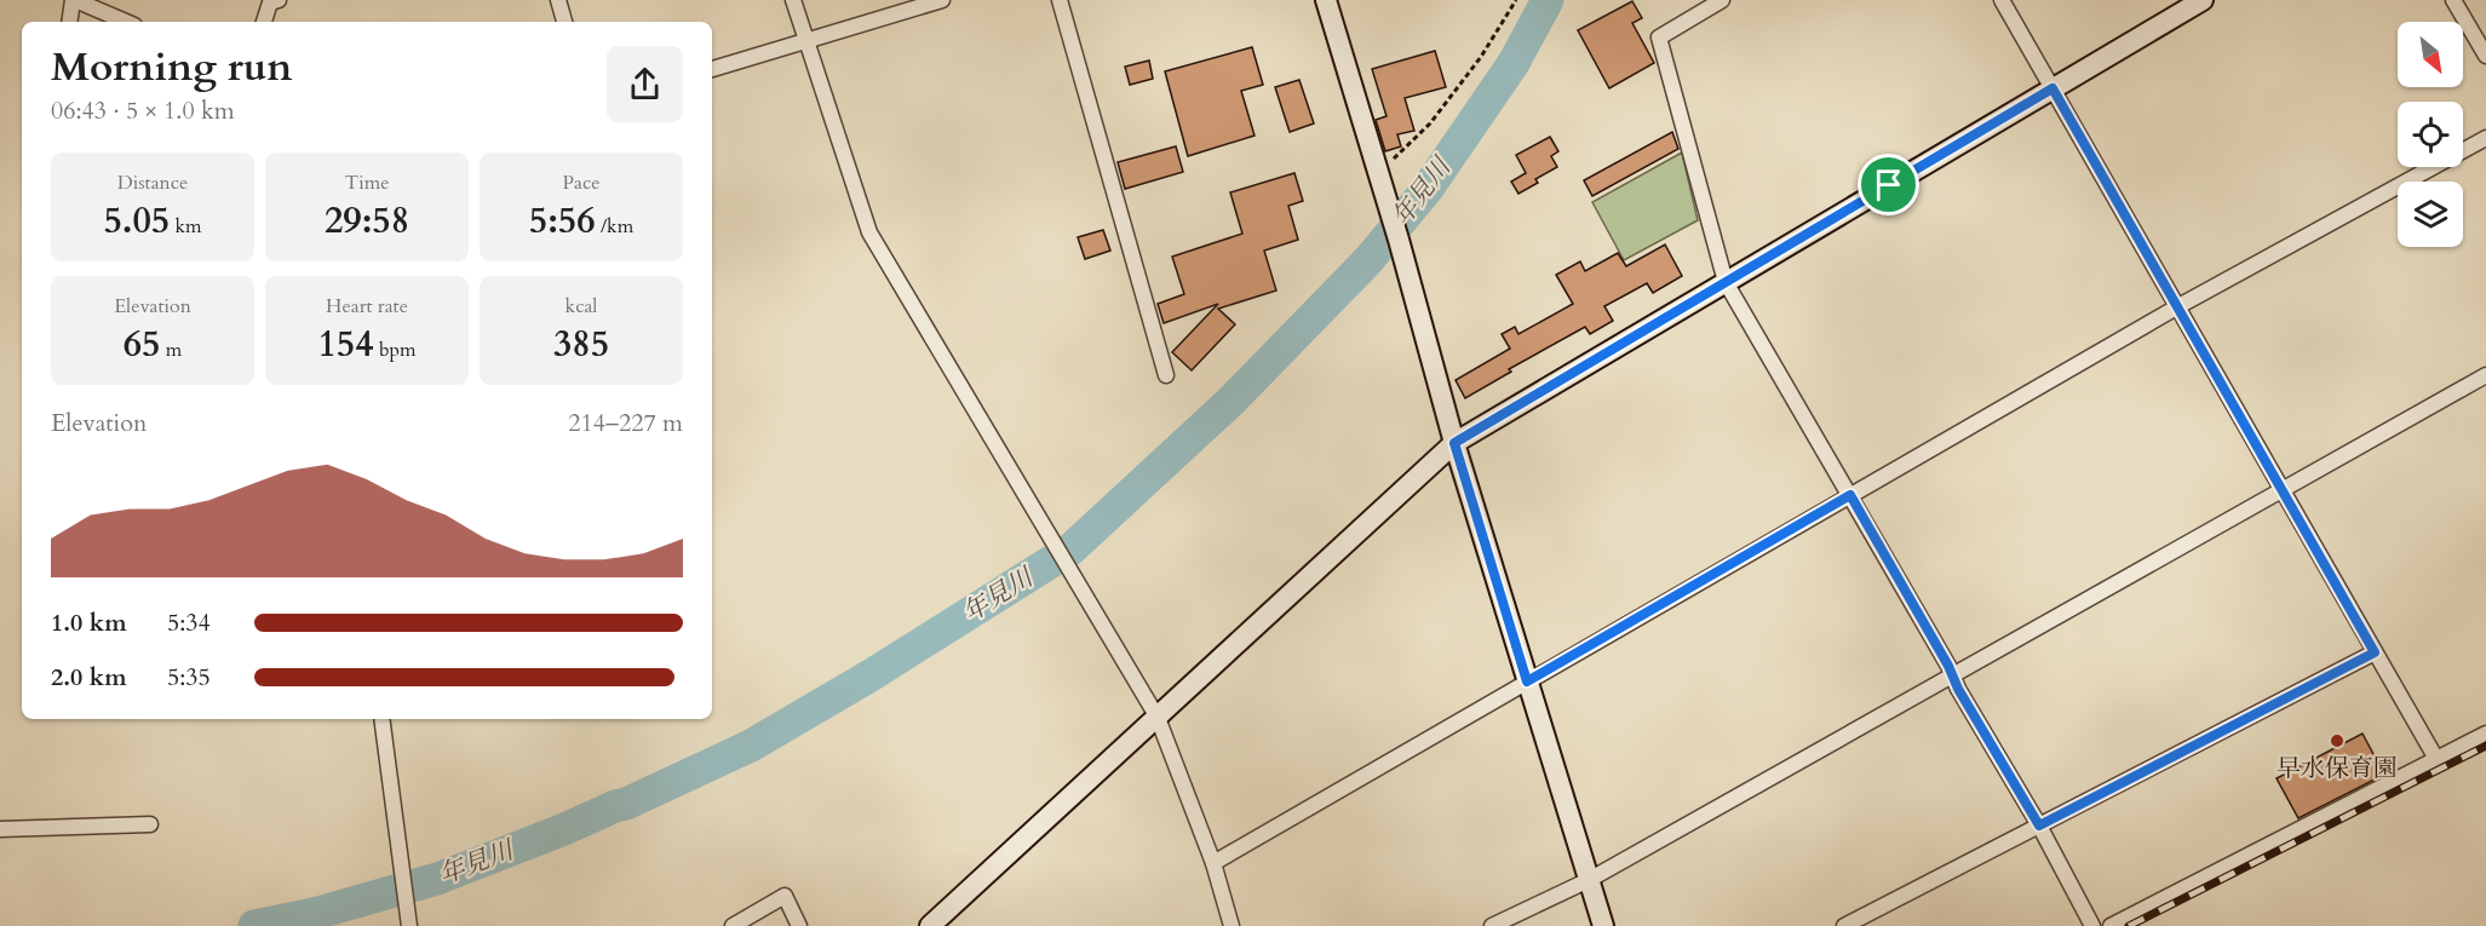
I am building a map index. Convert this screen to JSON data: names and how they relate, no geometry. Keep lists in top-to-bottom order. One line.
{"water":["年見川"],"places":["早水保育園"],"north":"bottom right","page":{"heading":["Morning run","06:43 · 5 × 1.0 km"],"stats":[["Distance","5.05 km"],["Time","29:58"],["Pace","5:56 /km"],["Elevation","65 m"],["Heart rate","154 bpm"],["kcal","385"]],"chart":["Elevation","214–227 m"],"list":[{"name":"1.0 km","note":"5:34"},{"name":"2.0 km","note":"5:35"}]}}
